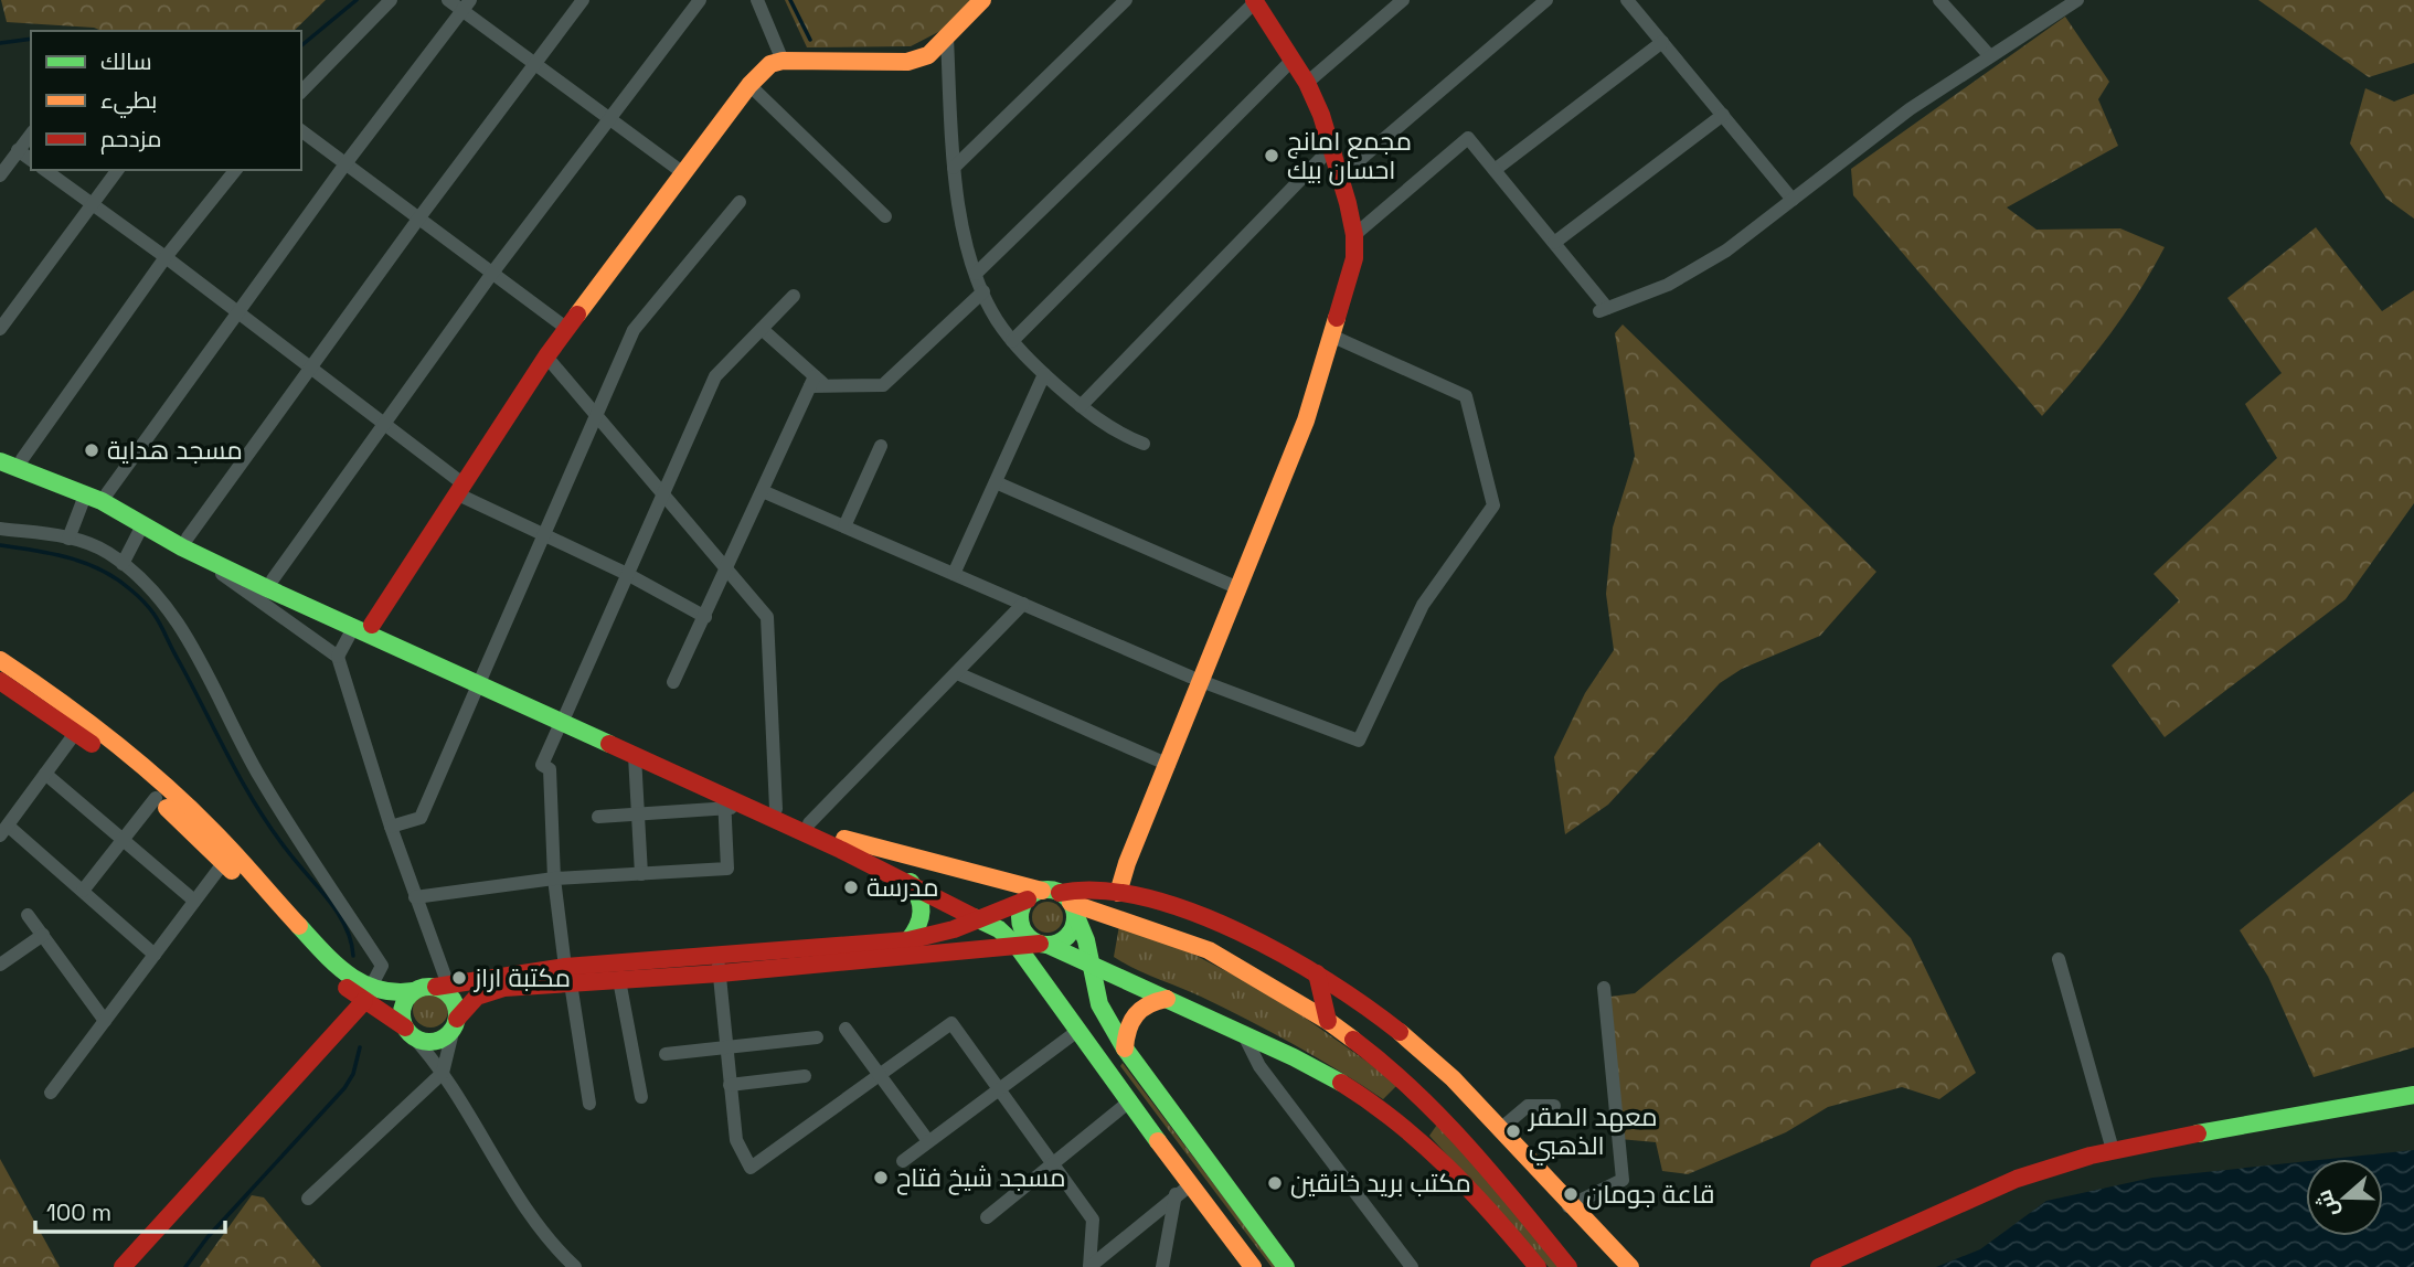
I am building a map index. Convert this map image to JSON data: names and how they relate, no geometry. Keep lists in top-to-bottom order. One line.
{"places":["مجمع امانج احسان بيك","مسجد هداية","مدرسة","مكتبة اراز","معهد الصقر الذهبي","مسجد شيخ فتاح","مكتب بريد خانقين","قاعة جومان"],"legend":["سالك","بطيء","مزدحم"],"scale_bar":"100 m","north":"left"}
